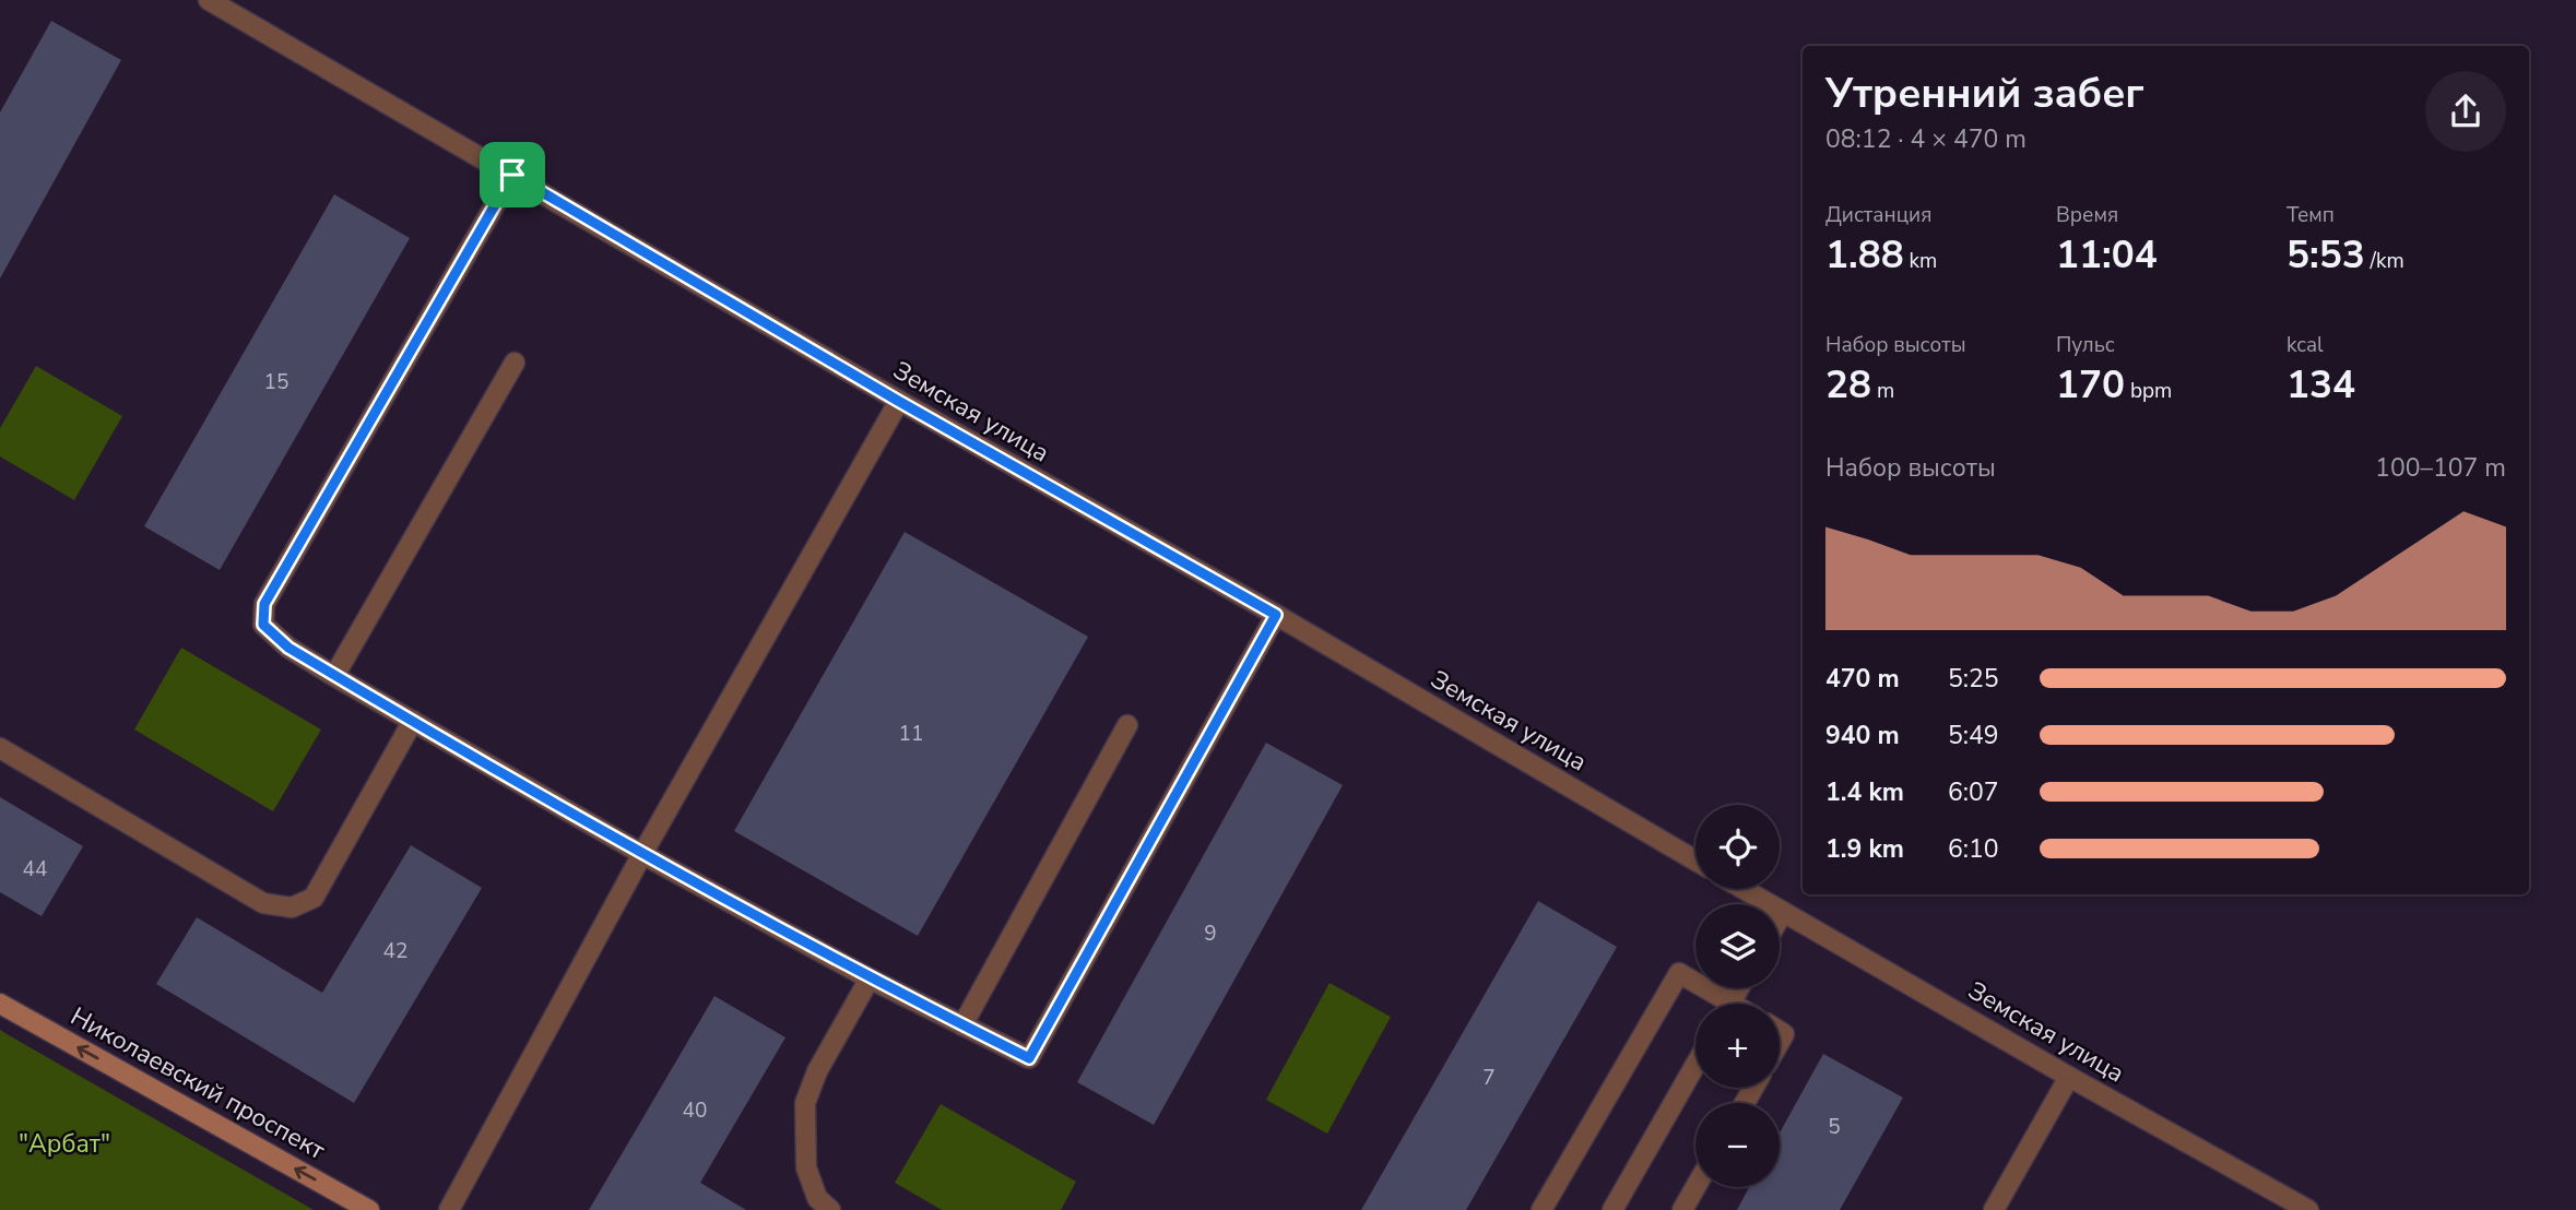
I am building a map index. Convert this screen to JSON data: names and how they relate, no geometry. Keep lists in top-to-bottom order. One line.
{"streets":{"main road":["Николаевский проспект"],"street":["Земская улица"]},"one_way":["Николаевский проспект"],"parks":["\"Арбат\""],"house_numbers":["15","11","44","9","42","7","40","5"],"page":{"heading":["Утренний забег","08:12 · 4 × 470 m"],"stats":[["Дистанция","1.88 km"],["Время","11:04"],["Темп","5:53 /km"],["Набор высоты","28 m"],["Пульс","170 bpm"],["kcal","134"]],"chart":["Набор высоты","100–107 m"],"list":[{"name":"470 m","note":"5:25"},{"name":"940 m","note":"5:49"},{"name":"1.4 km","note":"6:07"},{"name":"1.9 km","note":"6:10"}],"map_buttons":["+","−"]}}
